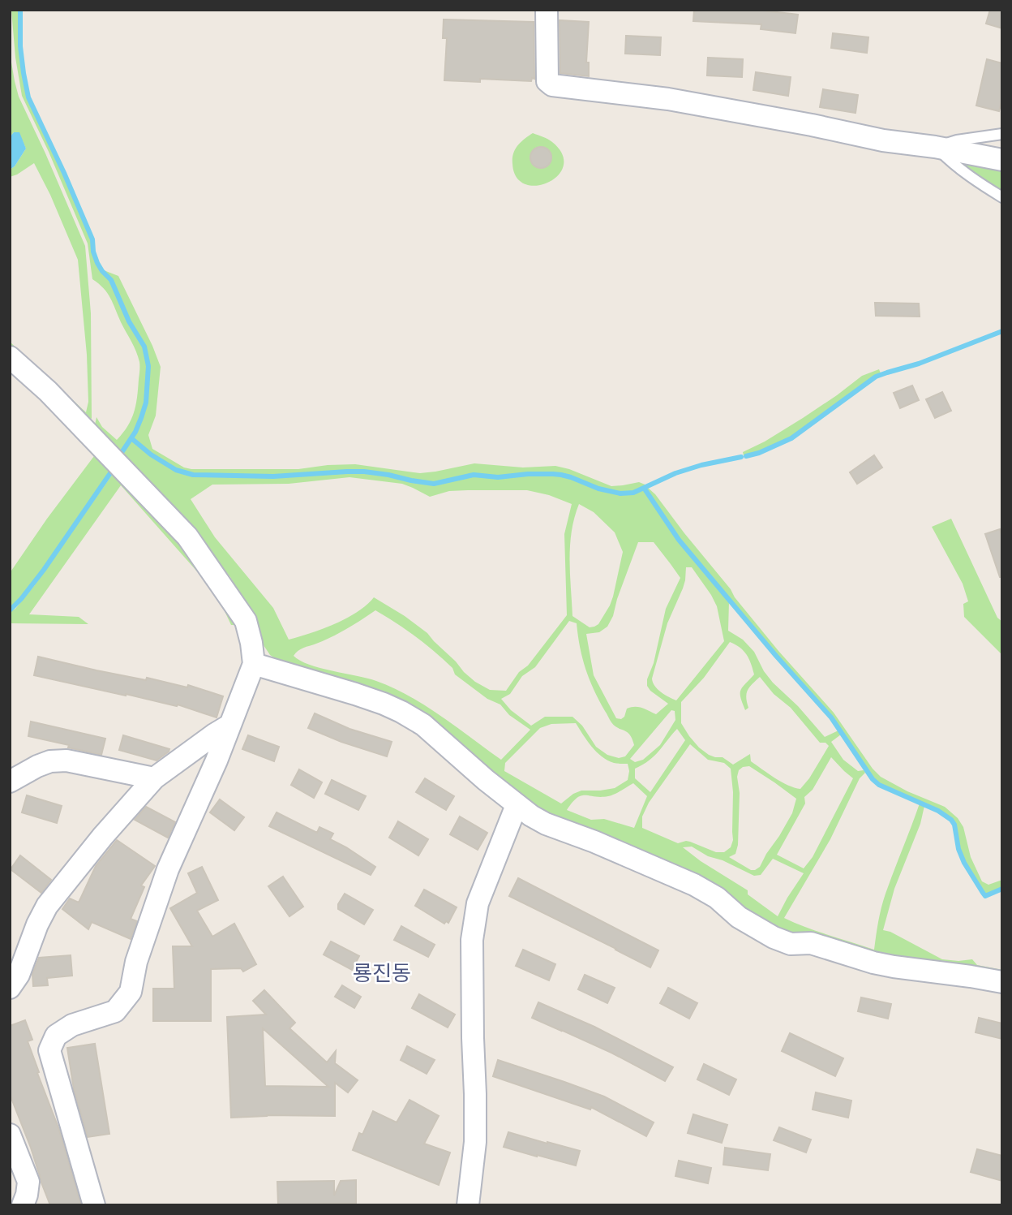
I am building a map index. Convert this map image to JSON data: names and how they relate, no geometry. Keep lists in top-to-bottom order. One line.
{"districts":["룡진동"]}
